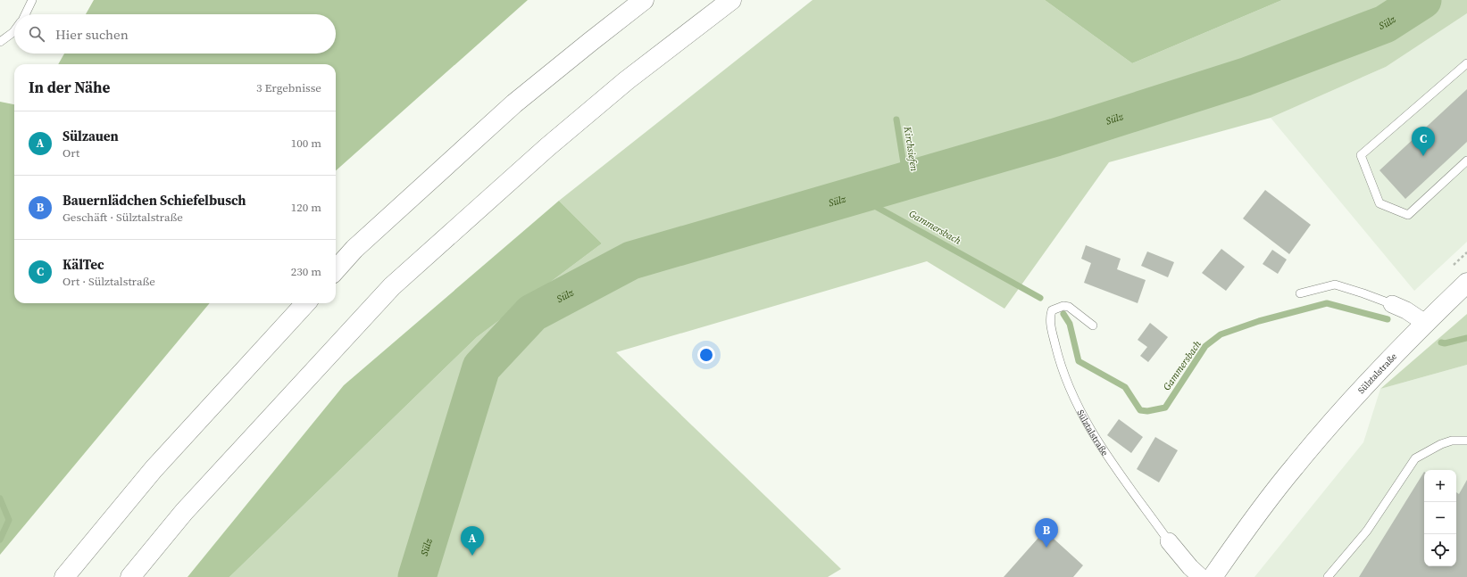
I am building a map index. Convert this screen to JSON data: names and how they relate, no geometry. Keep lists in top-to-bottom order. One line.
{"streets":{"main road":["Sülztalstraße"]},"water":["Sülz","Kirchsiefen","Gammersbach"],"page":{"search":"Hier suchen","heading":["In der Nähe","3 Ergebnisse"],"list":[{"mark":"A","name":"Sülzauen","note":"Ort","value":"100 m"},{"mark":"B","name":"Bauernlädchen Schiefelbusch","note":"Geschäft · Sülztalstraße","value":"120 m"},{"mark":"C","name":"KälTec","note":"Ort · Sülztalstraße","value":"230 m"}],"pins":["C","B","A"],"map_buttons":["+","−"]}}
